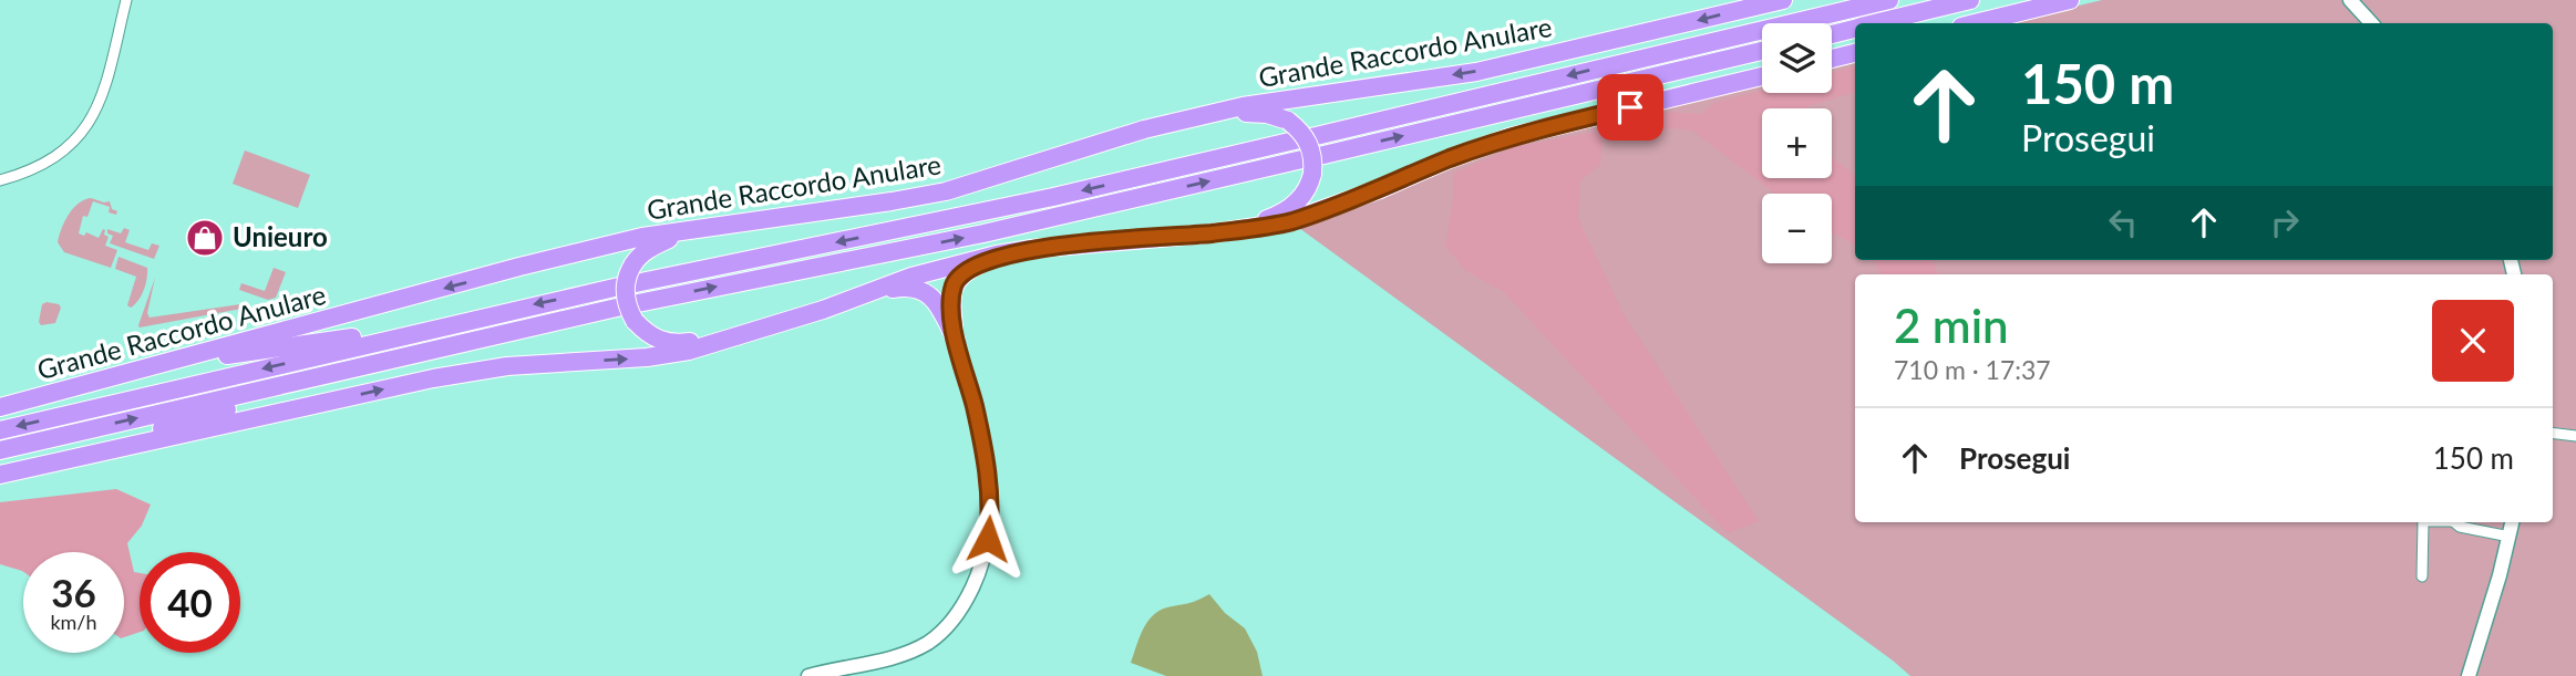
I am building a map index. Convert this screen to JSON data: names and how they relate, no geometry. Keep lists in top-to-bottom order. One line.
{"streets":{"highway":["Grande Raccordo Anulare"]},"places":{"shop":["Unieuro"]},"page":{"map_buttons":["+","−"],"turn":["150 m","Prosegui"],"heading":["2 min","710 m · 17:37"],"list":[{"name":"Prosegui","value":"150 m"}],"speed":"36 km/h","limit":"40"}}
